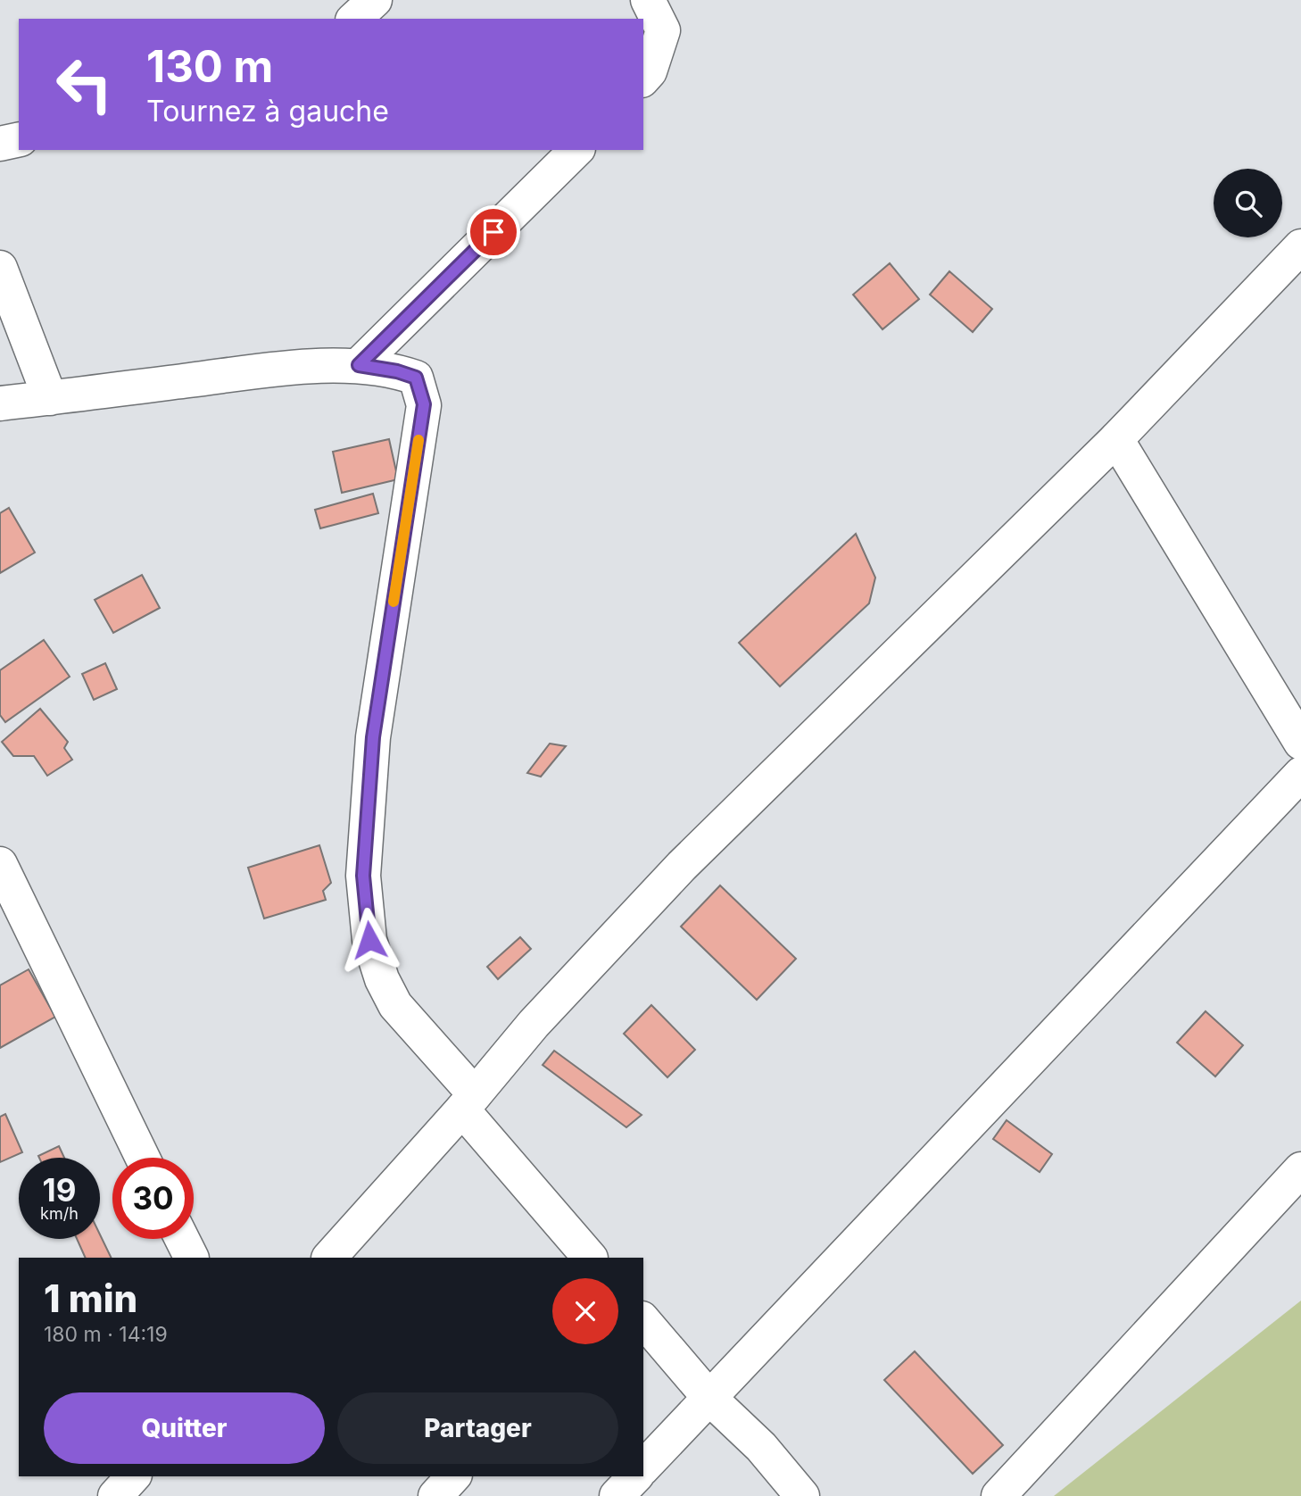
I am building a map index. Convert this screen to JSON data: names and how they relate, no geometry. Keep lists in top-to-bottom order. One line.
{"page":{"turn":["130 m","Tournez à gauche"],"speed":"19 km/h","limit":"30","heading":["1 min","180 m · 14:19"],"buttons":["Quitter","Partager"]}}
